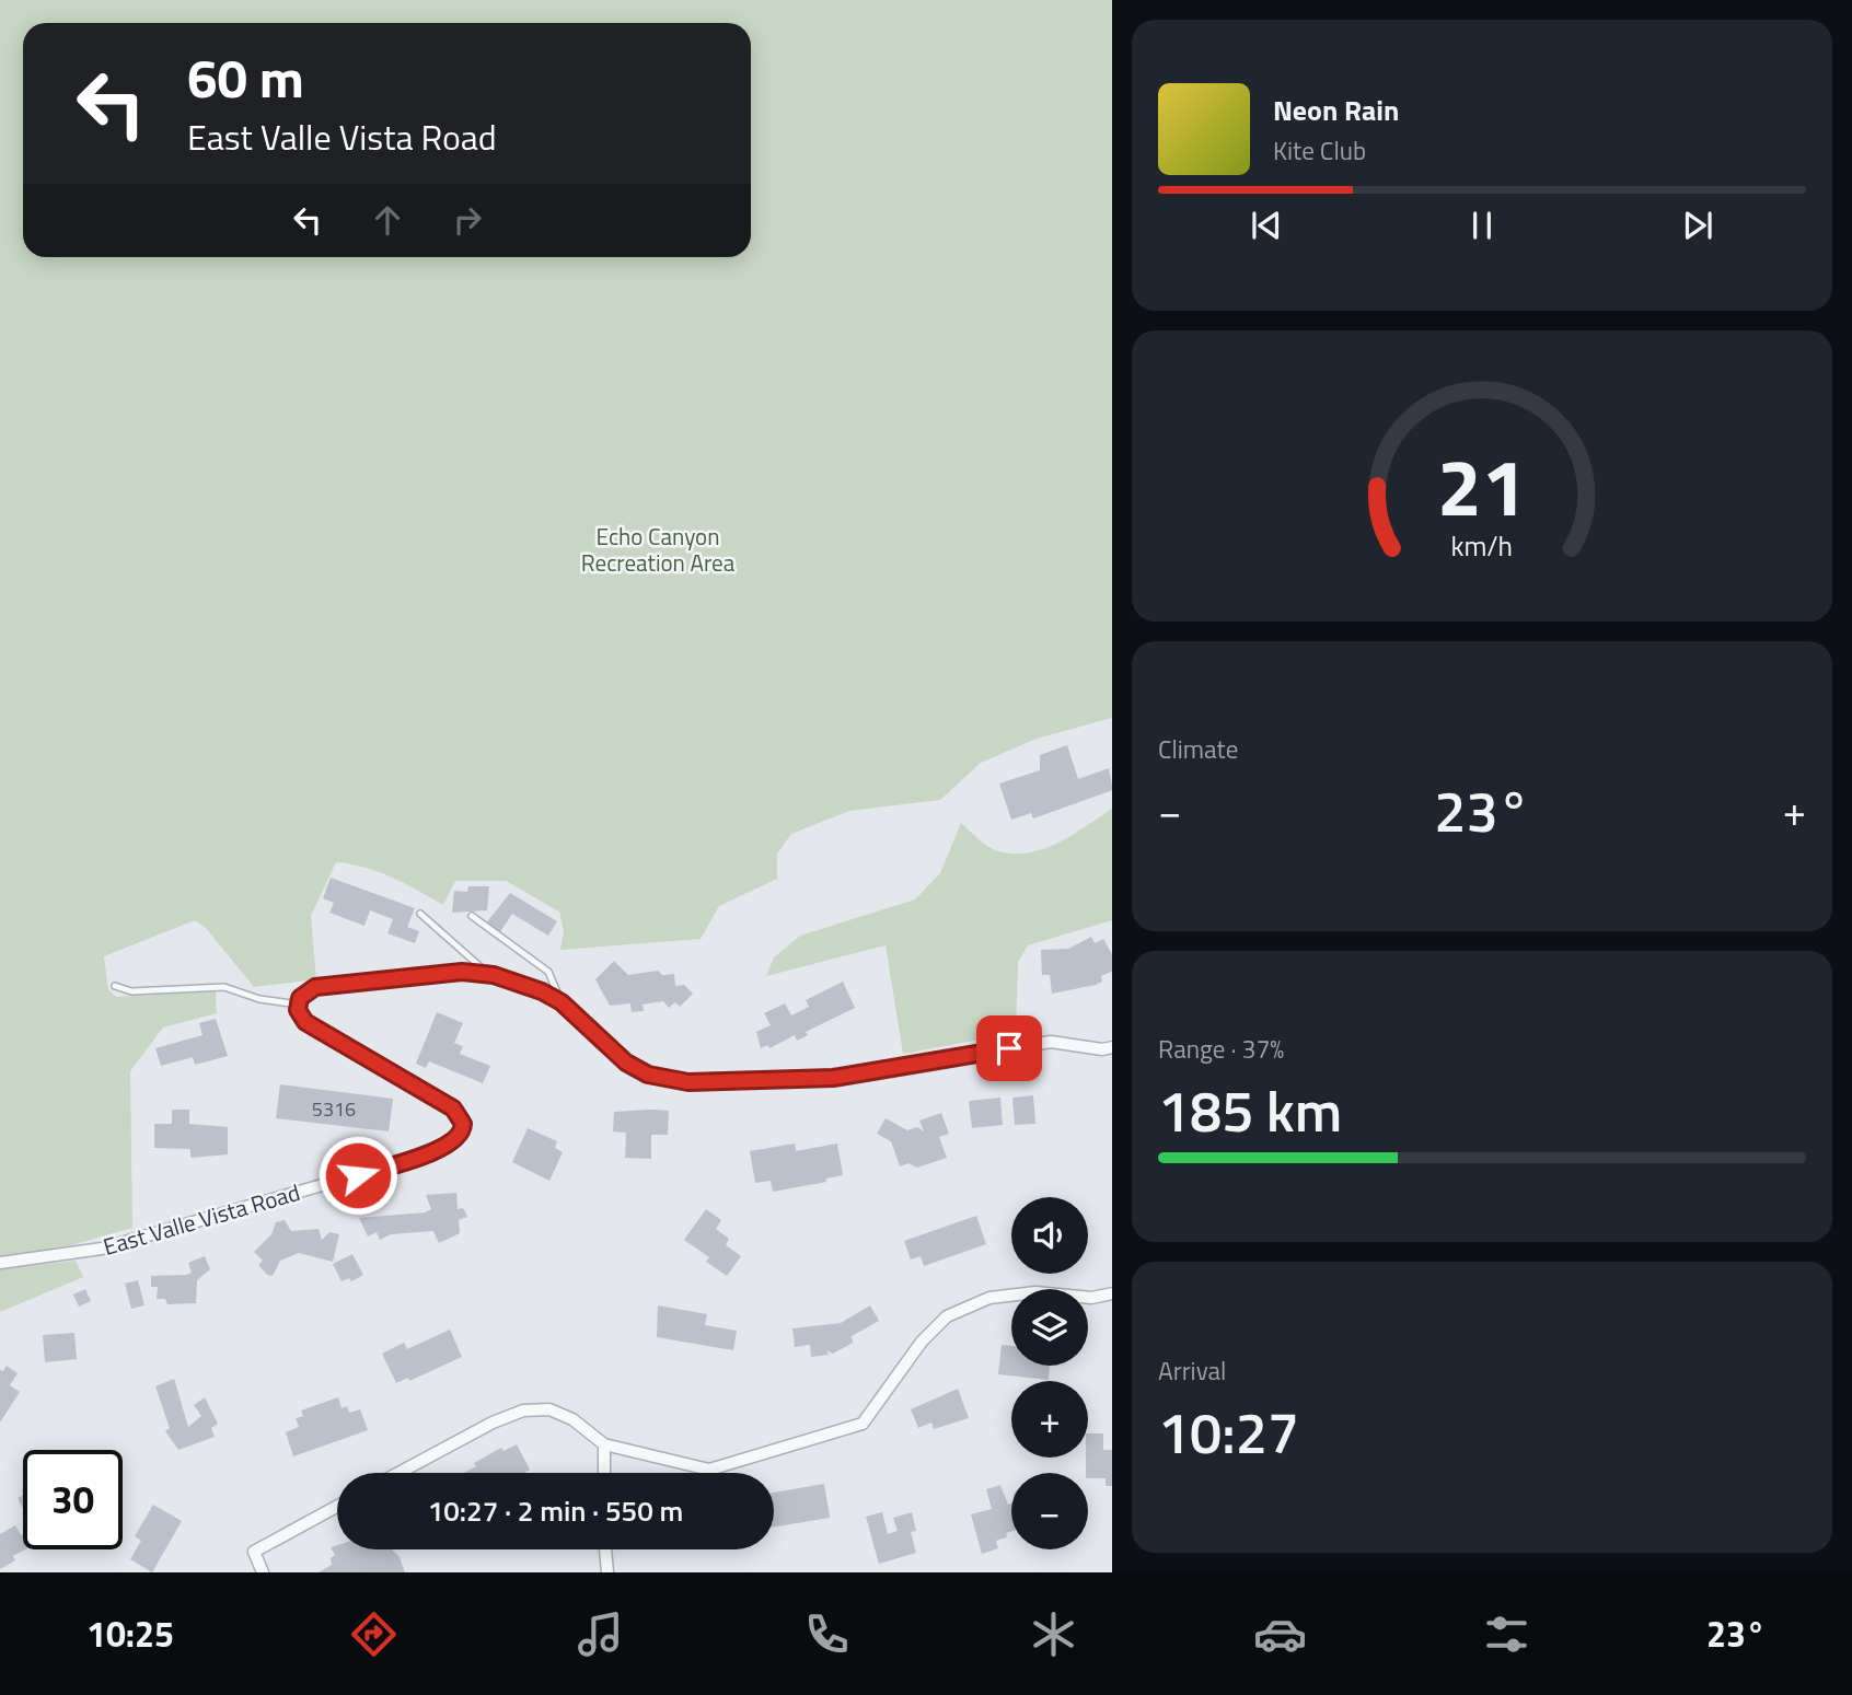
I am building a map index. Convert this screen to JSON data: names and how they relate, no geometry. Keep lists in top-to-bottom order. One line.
{"streets":{"street":["East Valle Vista Road"]},"parks":["Echo Canyon Recreation Area"],"house_numbers":["5316"],"page":{"turn":["60 m","East Valle Vista Road"],"song":["Neon Rain","Kite Club"],"tile":["Climate",["Range · 37%","185 km"],["Arrival","10:27"]],"heat":["−","23°","+"],"map_buttons":["+","−"],"limit":"30","trip":"10:27 · 2 min · 550 m","tabs":["10:25","23°"],"gauge":["21","km/h"]}}
